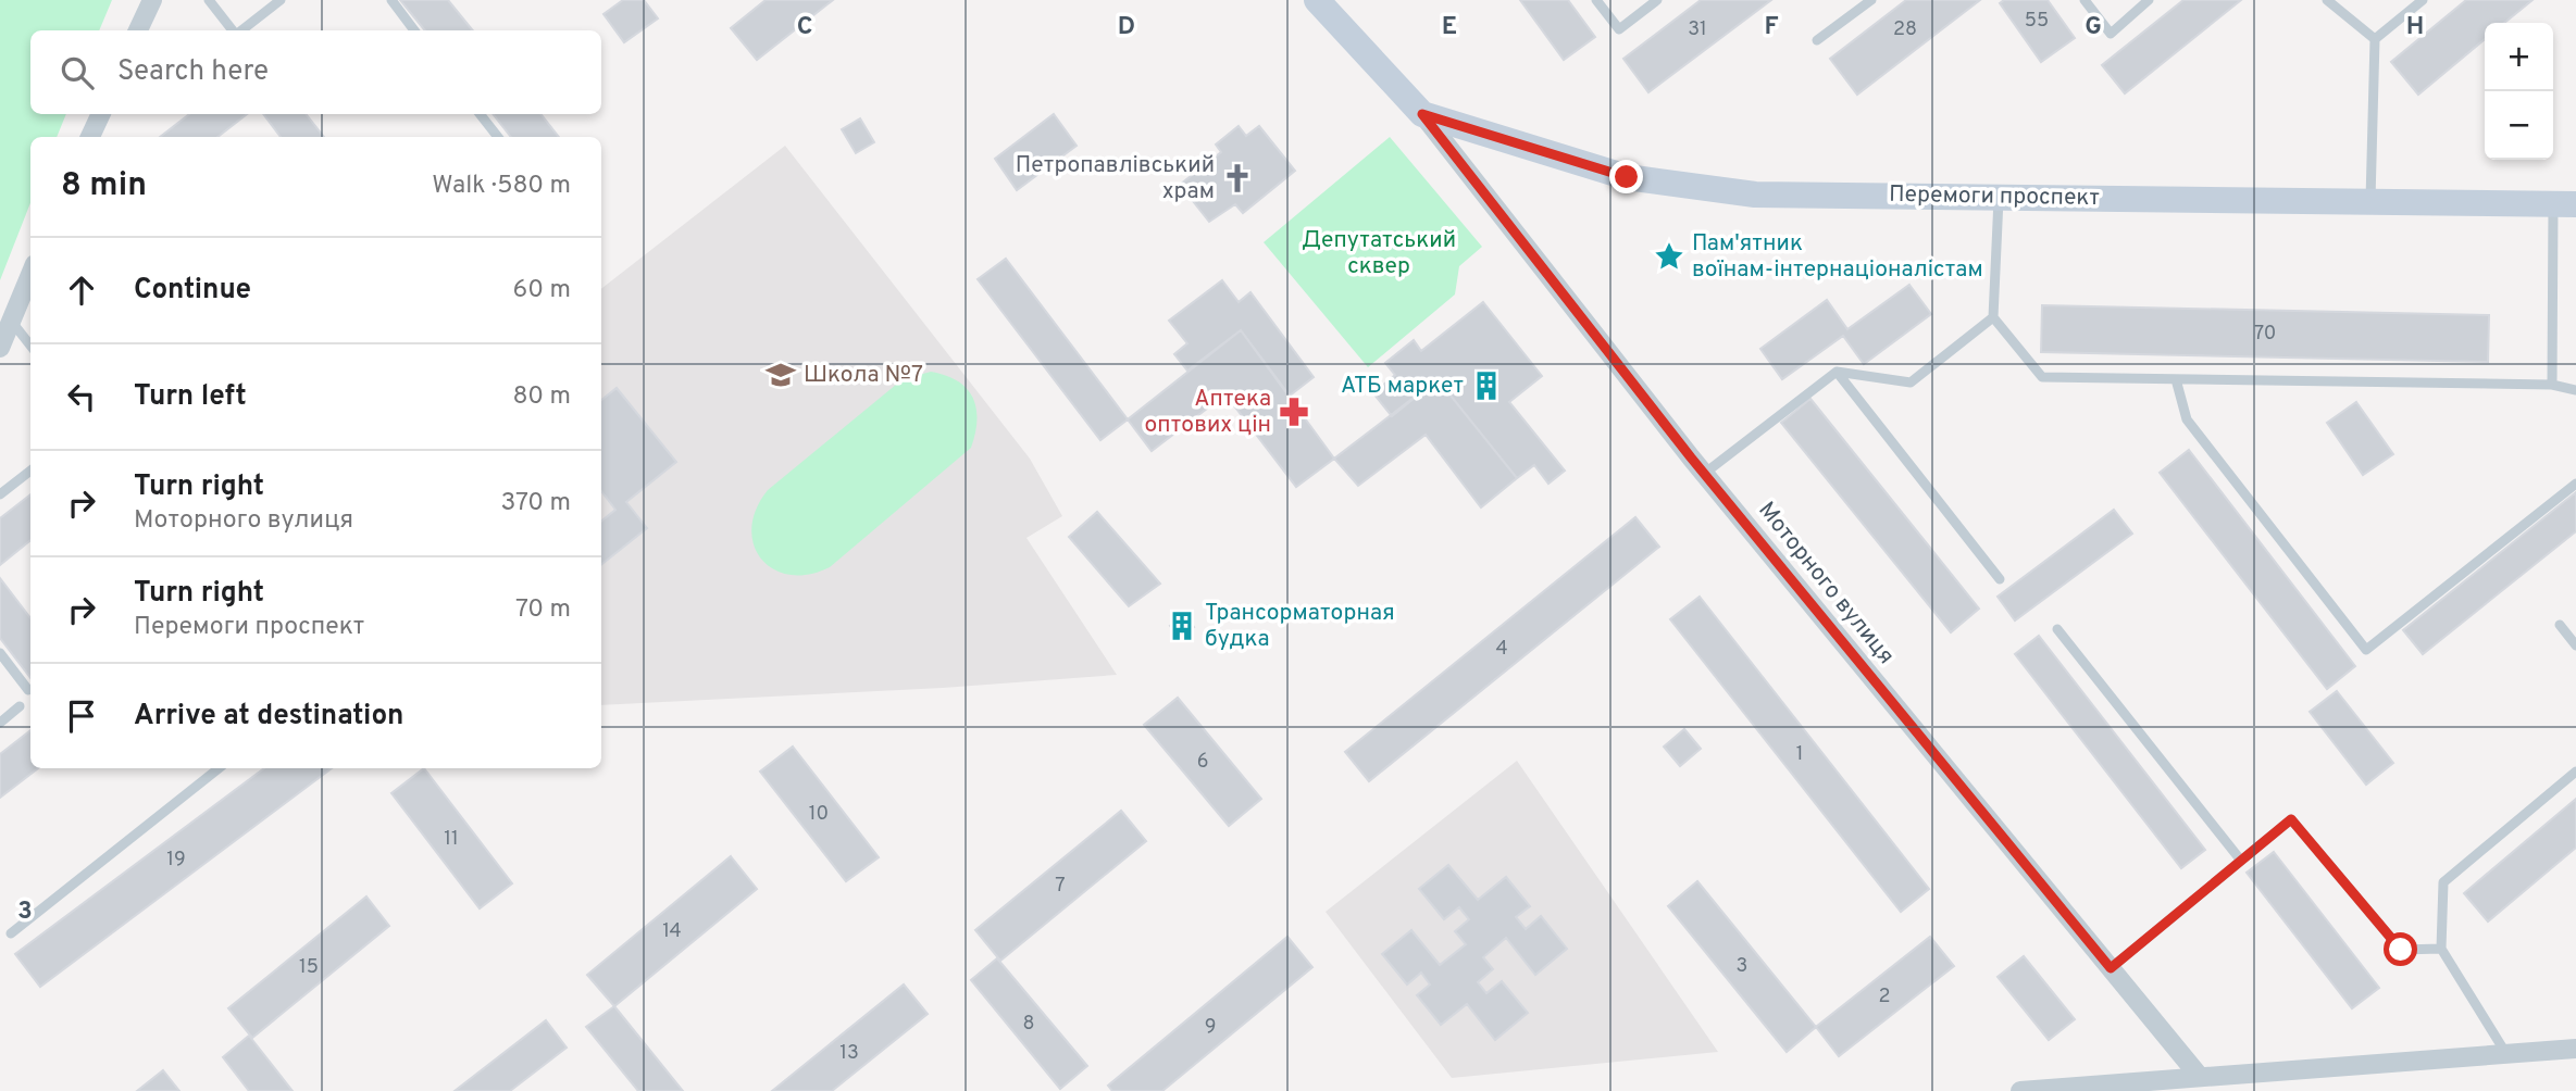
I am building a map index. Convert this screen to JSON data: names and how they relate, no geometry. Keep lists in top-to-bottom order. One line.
{"streets":{"street":["Перемоги проспект","Моторного вулиця"]},"crossings":[["Перемоги проспект","Моторного вулиця"]],"parks":["Депутатський сквер"],"places":{"church":["Петропавлівський храм"],"place":["Пам'ятник воїнам-інтернаціоналістам"],"school or university":["Школа №7"],"building":["АТБ маркет","Трансорматорная будка"],"pharmacy":["Аптека оптових цін"]},"house_numbers":["55","31","28","70","4","1","6","10","11","19","7","14","3","15","2","8","9","13"],"page":{"map_buttons":["+","−"],"search":"Search here","heading":["8 min","Walk · 580 m"],"list":[["Continue","60 m"],["Turn left","80 m"],["Turn right","Моторного вулиця","370 m"],["Turn right","Перемоги проспект","70 m"],"Arrive at destination"]},"grid":{"columns":["C","D","E","F","G","H"],"rows":["3"]}}
